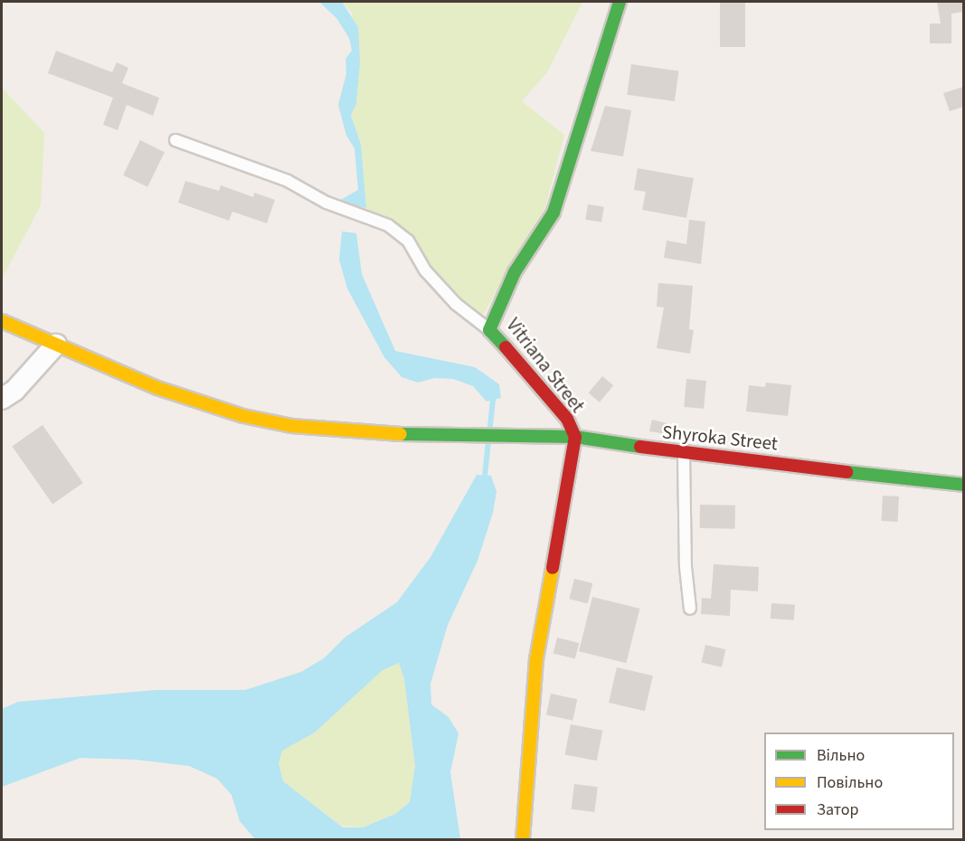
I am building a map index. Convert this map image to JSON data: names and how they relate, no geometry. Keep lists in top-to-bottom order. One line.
{"streets":{"main road":["Vitriana Street","Shyroka Street"]},"crossings":[["Vitriana Street","Shyroka Street"]],"legend":["Вільно","Повільно","Затор"]}
